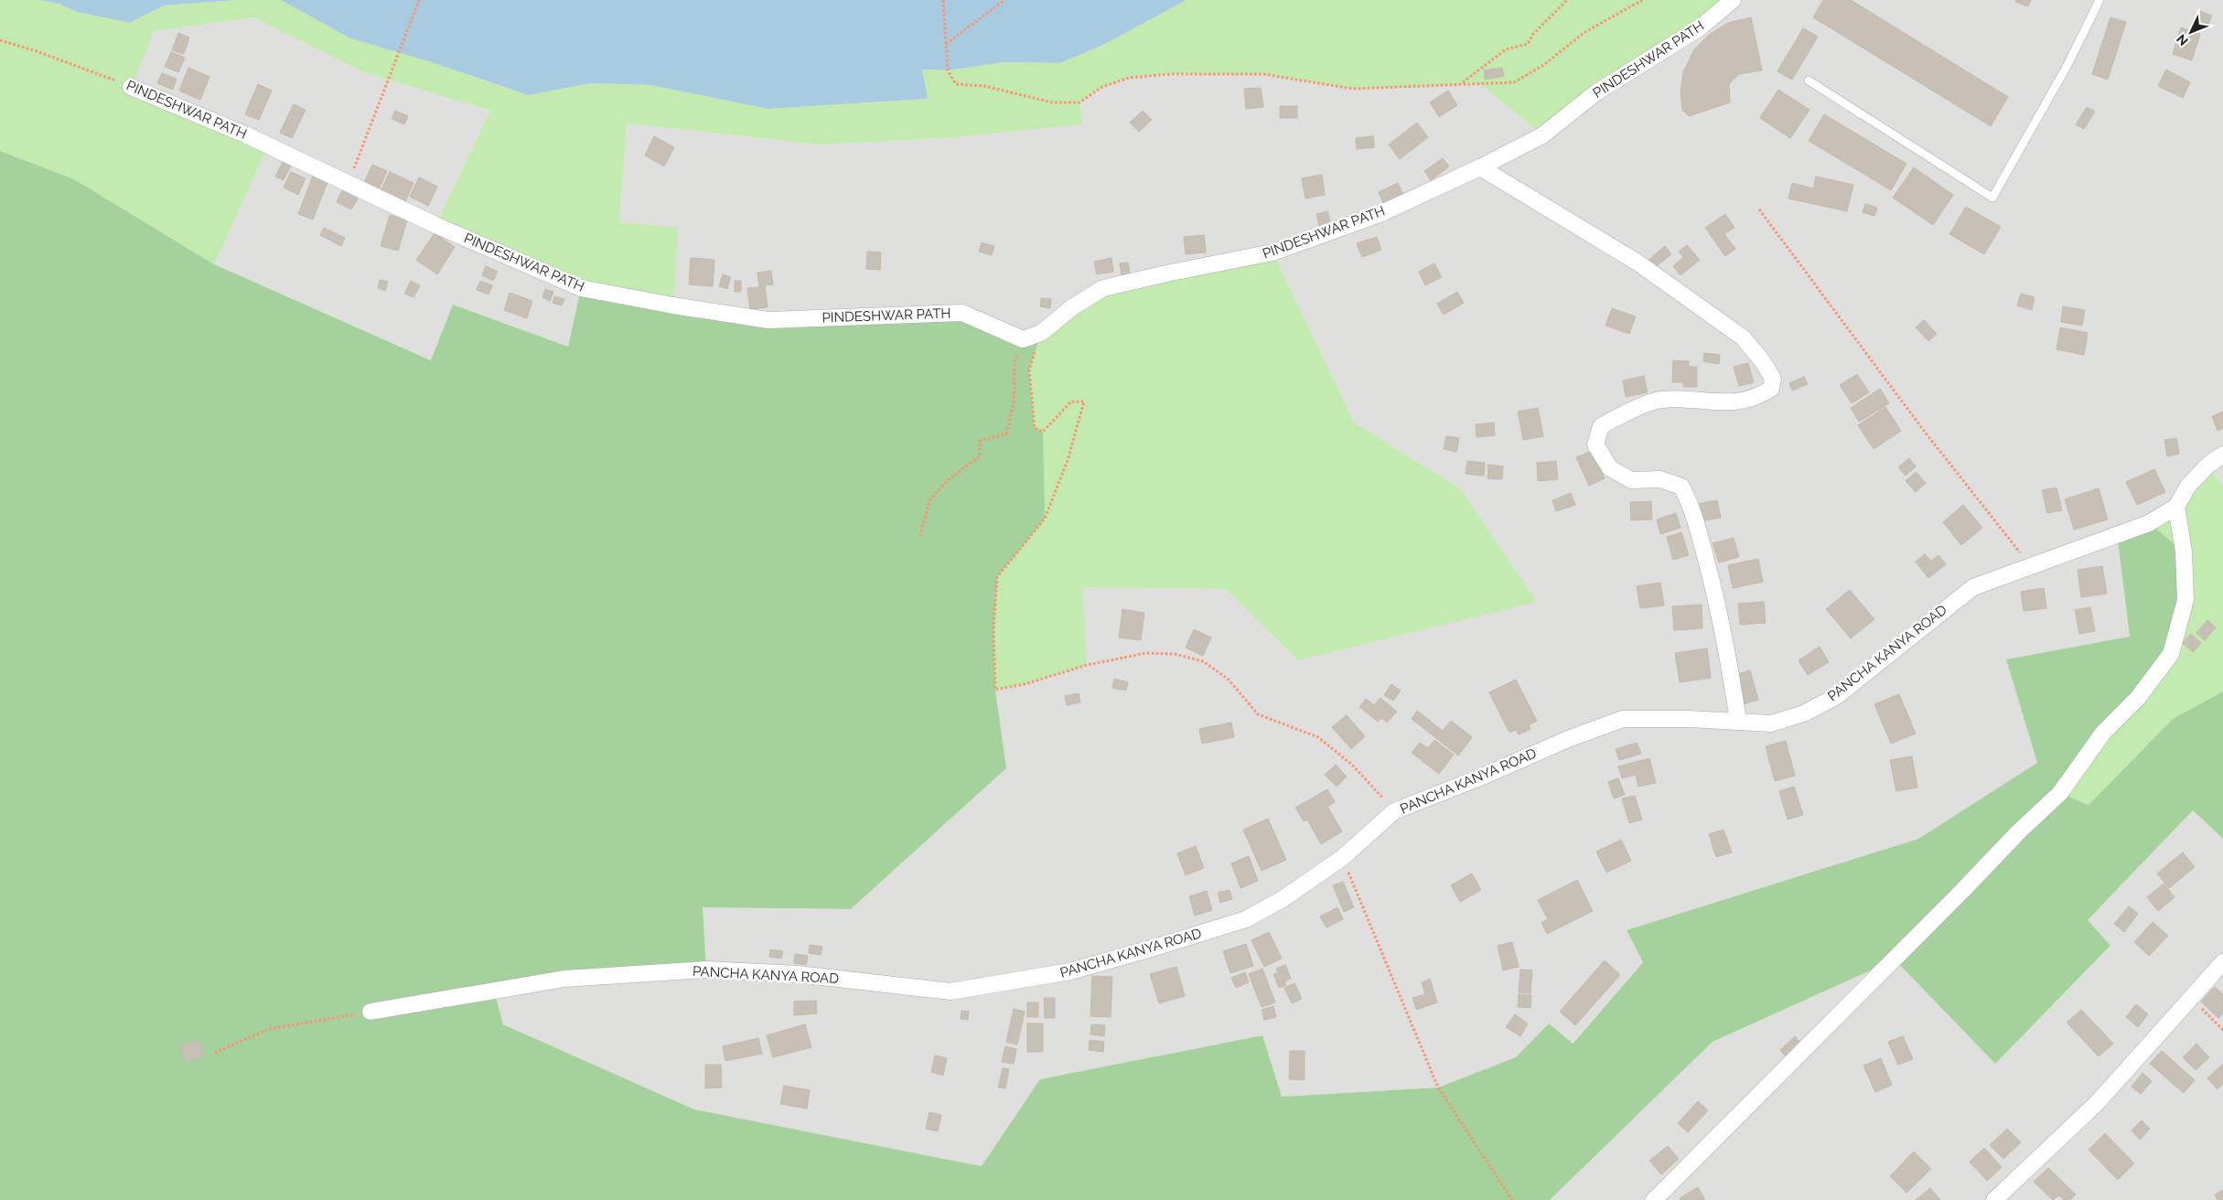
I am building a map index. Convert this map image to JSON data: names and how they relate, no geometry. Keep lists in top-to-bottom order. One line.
{"streets":{"street":["PINDESHWAR PATH","PANCHA KANYA ROAD"]},"north":"bottom left"}
